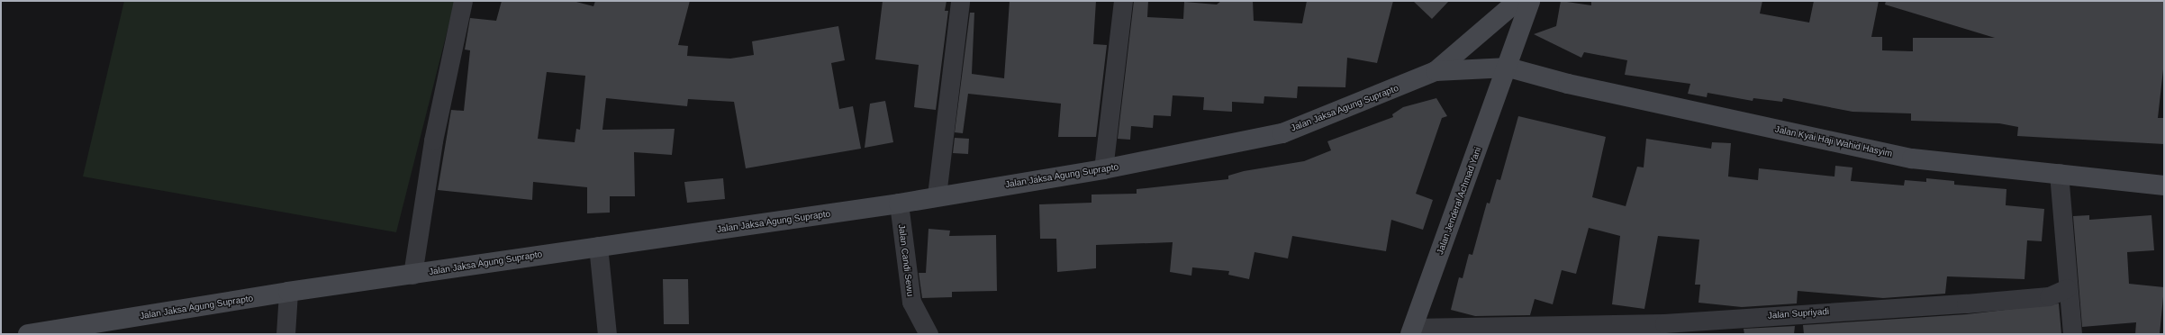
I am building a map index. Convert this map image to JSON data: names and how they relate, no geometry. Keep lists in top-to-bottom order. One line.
{"streets":{"main road":["Jalan Jaksa Agung Suprapto","Jalan Kyai Haji Wahid Hasyim","Jalan Jenderal Achmad Yani"],"street":["Jalan Candi Sewu","Jalan Supriyadi"]},"crossings":[["Jalan Jaksa Agung Suprapto","Jalan Kyai Haji Wahid Hasyim"],["Jalan Jaksa Agung Suprapto","Jalan Jenderal Achmad Yani"],["Jalan Jaksa Agung Suprapto","Jalan Candi Sewu"],["Jalan Kyai Haji Wahid Hasyim","Jalan Jenderal Achmad Yani"],["Jalan Jenderal Achmad Yani","Jalan Supriyadi"]]}
